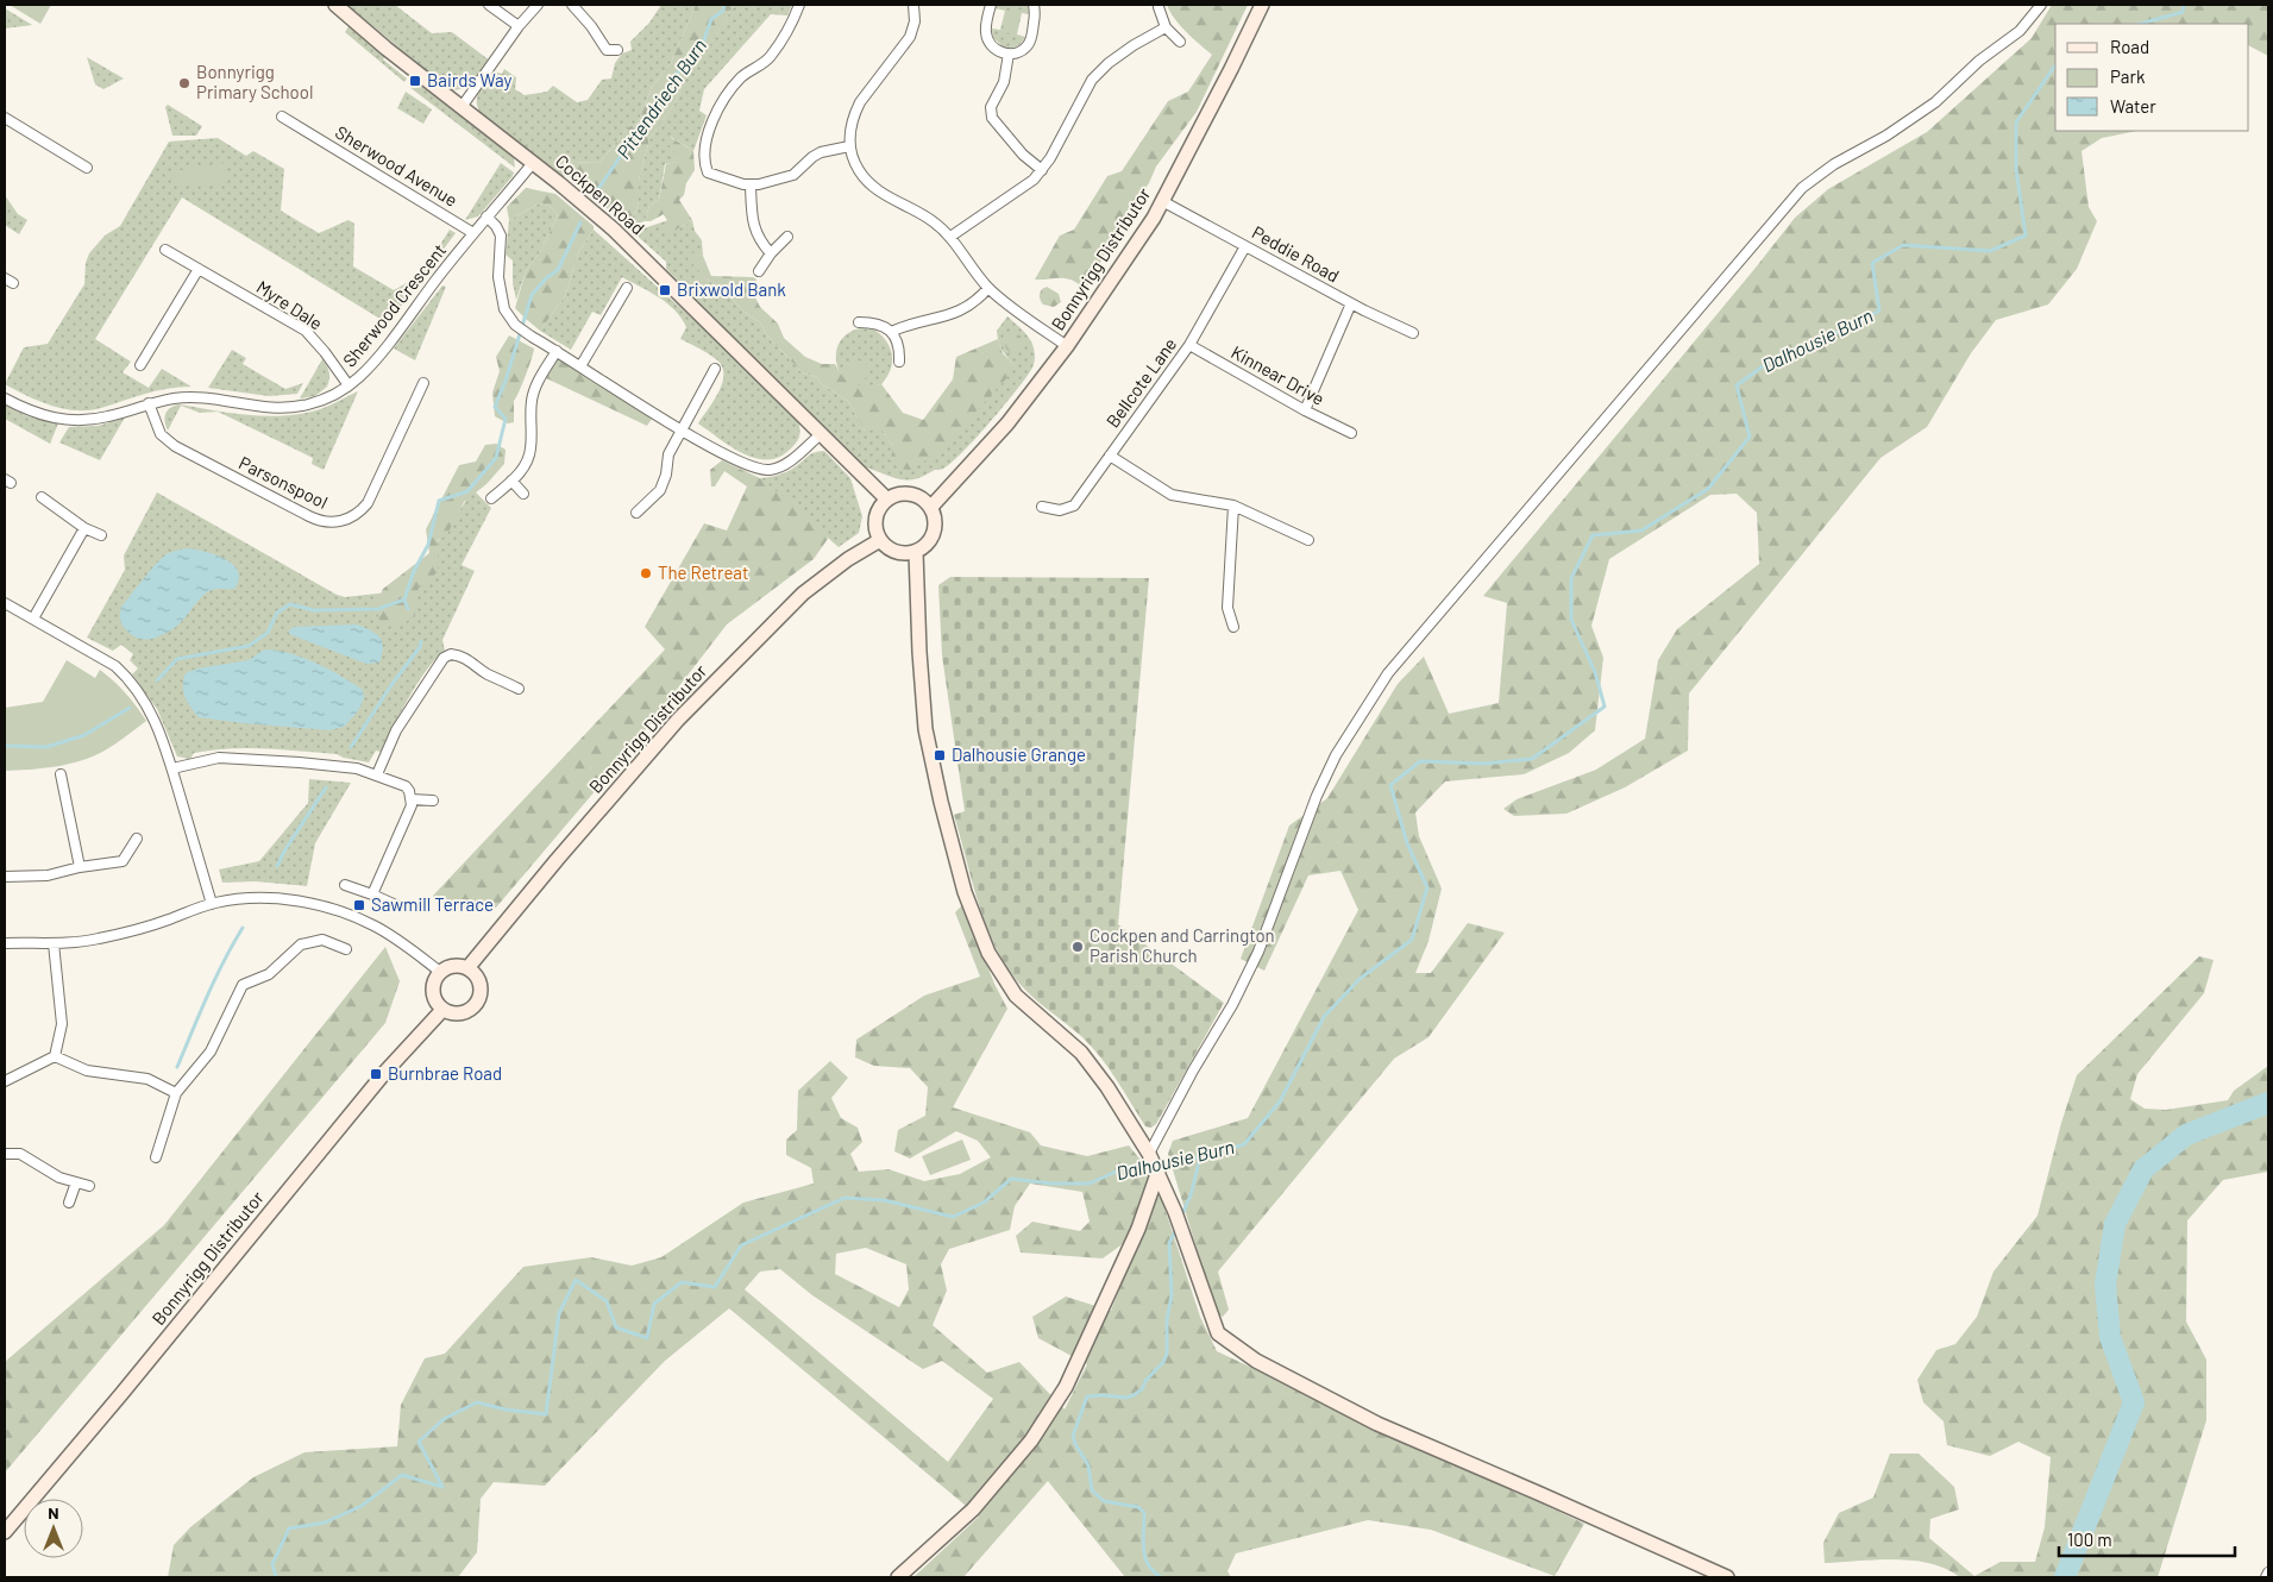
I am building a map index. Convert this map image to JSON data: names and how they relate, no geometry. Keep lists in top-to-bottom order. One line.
{"streets":{"main road":["Cockpen Road","Bonnyrigg Distributor"],"street":["Sherwood Avenue","Peddie Road","Myre Dale","Sherwood Crescent","Kinnear Drive","Bellcote Lane","Parsonspool"]},"crossings":[["Sherwood Avenue","Sherwood Crescent"],["Cockpen Road","Bonnyrigg Distributor"],["Cockpen Road","Sherwood Crescent"],["Peddie Road","Bonnyrigg Distributor"],["Peddie Road","Bellcote Lane"],["Myre Dale","Sherwood Crescent"],["Sherwood Crescent","Parsonspool"],["Kinnear Drive","Bellcote Lane"]],"water":["Pittendriech Burn","Dalhousie Burn"],"places":{"transit":["Bairds Way","Brixwold Bank","Dalhousie Grange","Sawmill Terrace","Burnbrae Road"],"other":["Bonnyrigg Primary School","The Retreat","Cockpen and Carrington Parish Church"]},"legend":["Road","Park","Water"],"scale_bar":"100 m","north":"top"}
